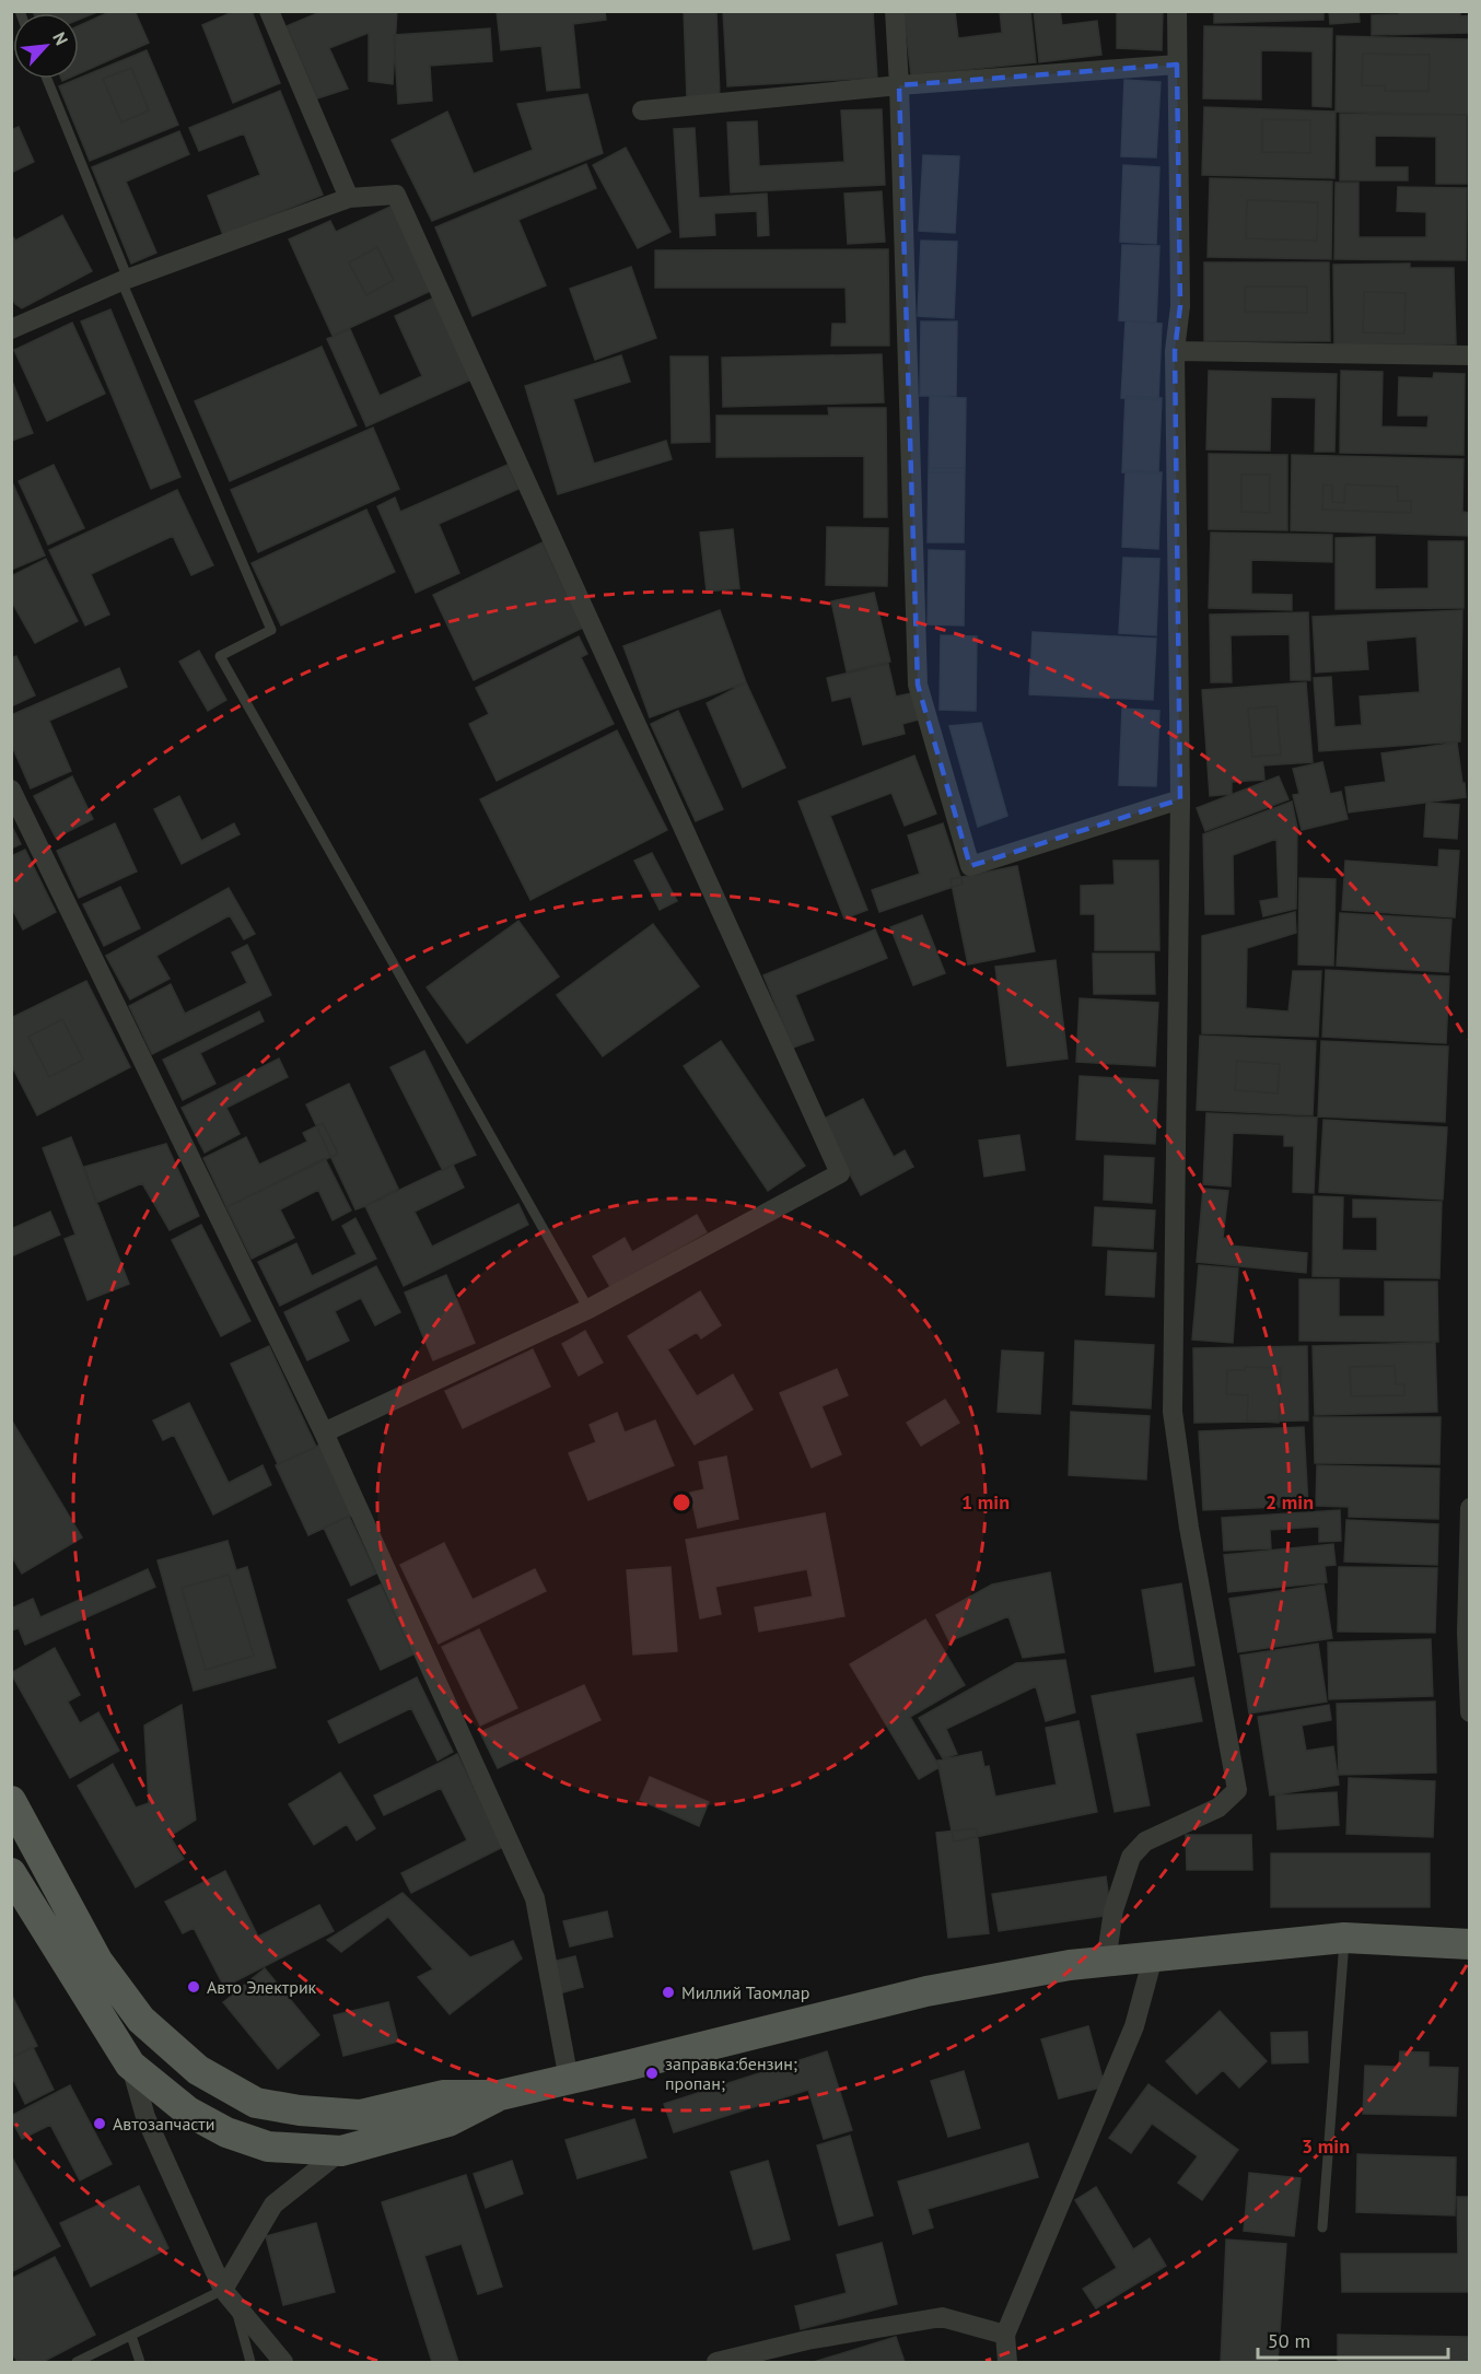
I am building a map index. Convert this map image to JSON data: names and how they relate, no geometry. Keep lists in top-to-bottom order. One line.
{"places":["Авто Электрик","Миллий Таомлар","заправка:бензин; пропан;","Автозапчасти"],"scale_bar":"50 m","north":"top right","rings":["1 min","2 min","3 min"]}
